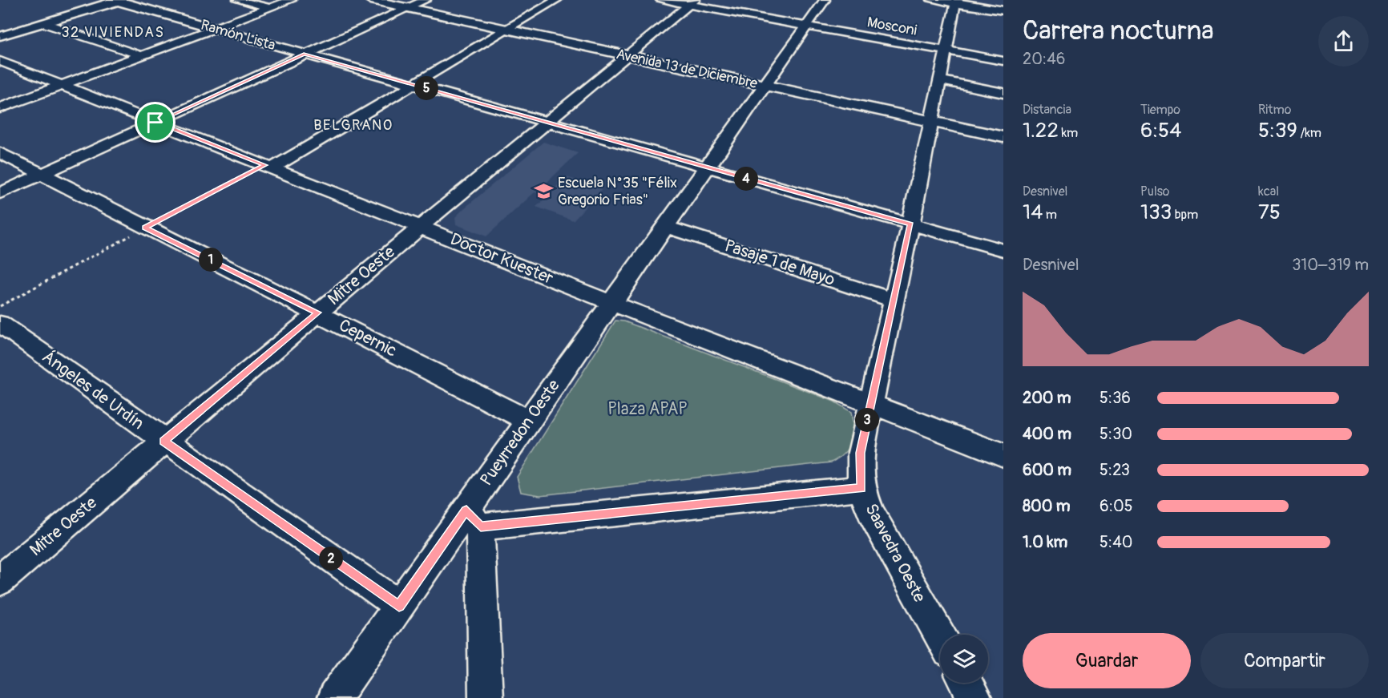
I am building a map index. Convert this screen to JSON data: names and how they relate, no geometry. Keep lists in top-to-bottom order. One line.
{"streets":{"street":["Mosconi","Ramón Lista","Avenida 13 de Diciembre","Doctor Kuester","Pasaje 1 de Mayo","Mitre Oeste","Cepernic","Ángeles de Urdín","Pueyrredon Oeste","Saavedra Oeste"]},"crossings":[["Mosconi","Mitre Oeste"],["Mosconi","Pueyrredon Oeste"],["Mosconi","Saavedra Oeste"],["Ramón Lista","Mitre Oeste"],["Ramón Lista","Pueyrredon Oeste"],["Ramón Lista","Saavedra Oeste"],["Avenida 13 de Diciembre","Mitre Oeste"],["Avenida 13 de Diciembre","Pueyrredon Oeste"],["Avenida 13 de Diciembre","Saavedra Oeste"],["Doctor Kuester","Mitre Oeste"],["Doctor Kuester","Pueyrredon Oeste"],["Doctor Kuester","Saavedra Oeste"],["Pasaje 1 de Mayo","Pueyrredon Oeste"],["Pasaje 1 de Mayo","Saavedra Oeste"],["Mitre Oeste","Cepernic"],["Mitre Oeste","Ángeles de Urdín"],["Cepernic","Pueyrredon Oeste"],["Ángeles de Urdín","Pueyrredon Oeste"]],"districts":["32 VIVIENDAS","BELGRANO"],"parks":["Plaza APAP"],"places":{"school or university":["Escuela N°35 \"Félix Gregorio Frias\""]},"page":{"heading":["Carrera nocturna","20:46"],"pins":["5","4","1","3","2"],"stats":[["Distancia","1.22 km"],["Tiempo","6:54"],["Ritmo","5:39 /km"],["Desnivel","14 m"],["Pulso","133 bpm"],["kcal","75"]],"chart":["Desnivel","310–319 m"],"list":[{"name":"200 m","note":"5:36"},{"name":"400 m","note":"5:30"},{"name":"600 m","note":"5:23"},{"name":"800 m","note":"6:05"},{"name":"1.0 km","note":"5:40"}],"buttons":["Guardar","Compartir"]}}
